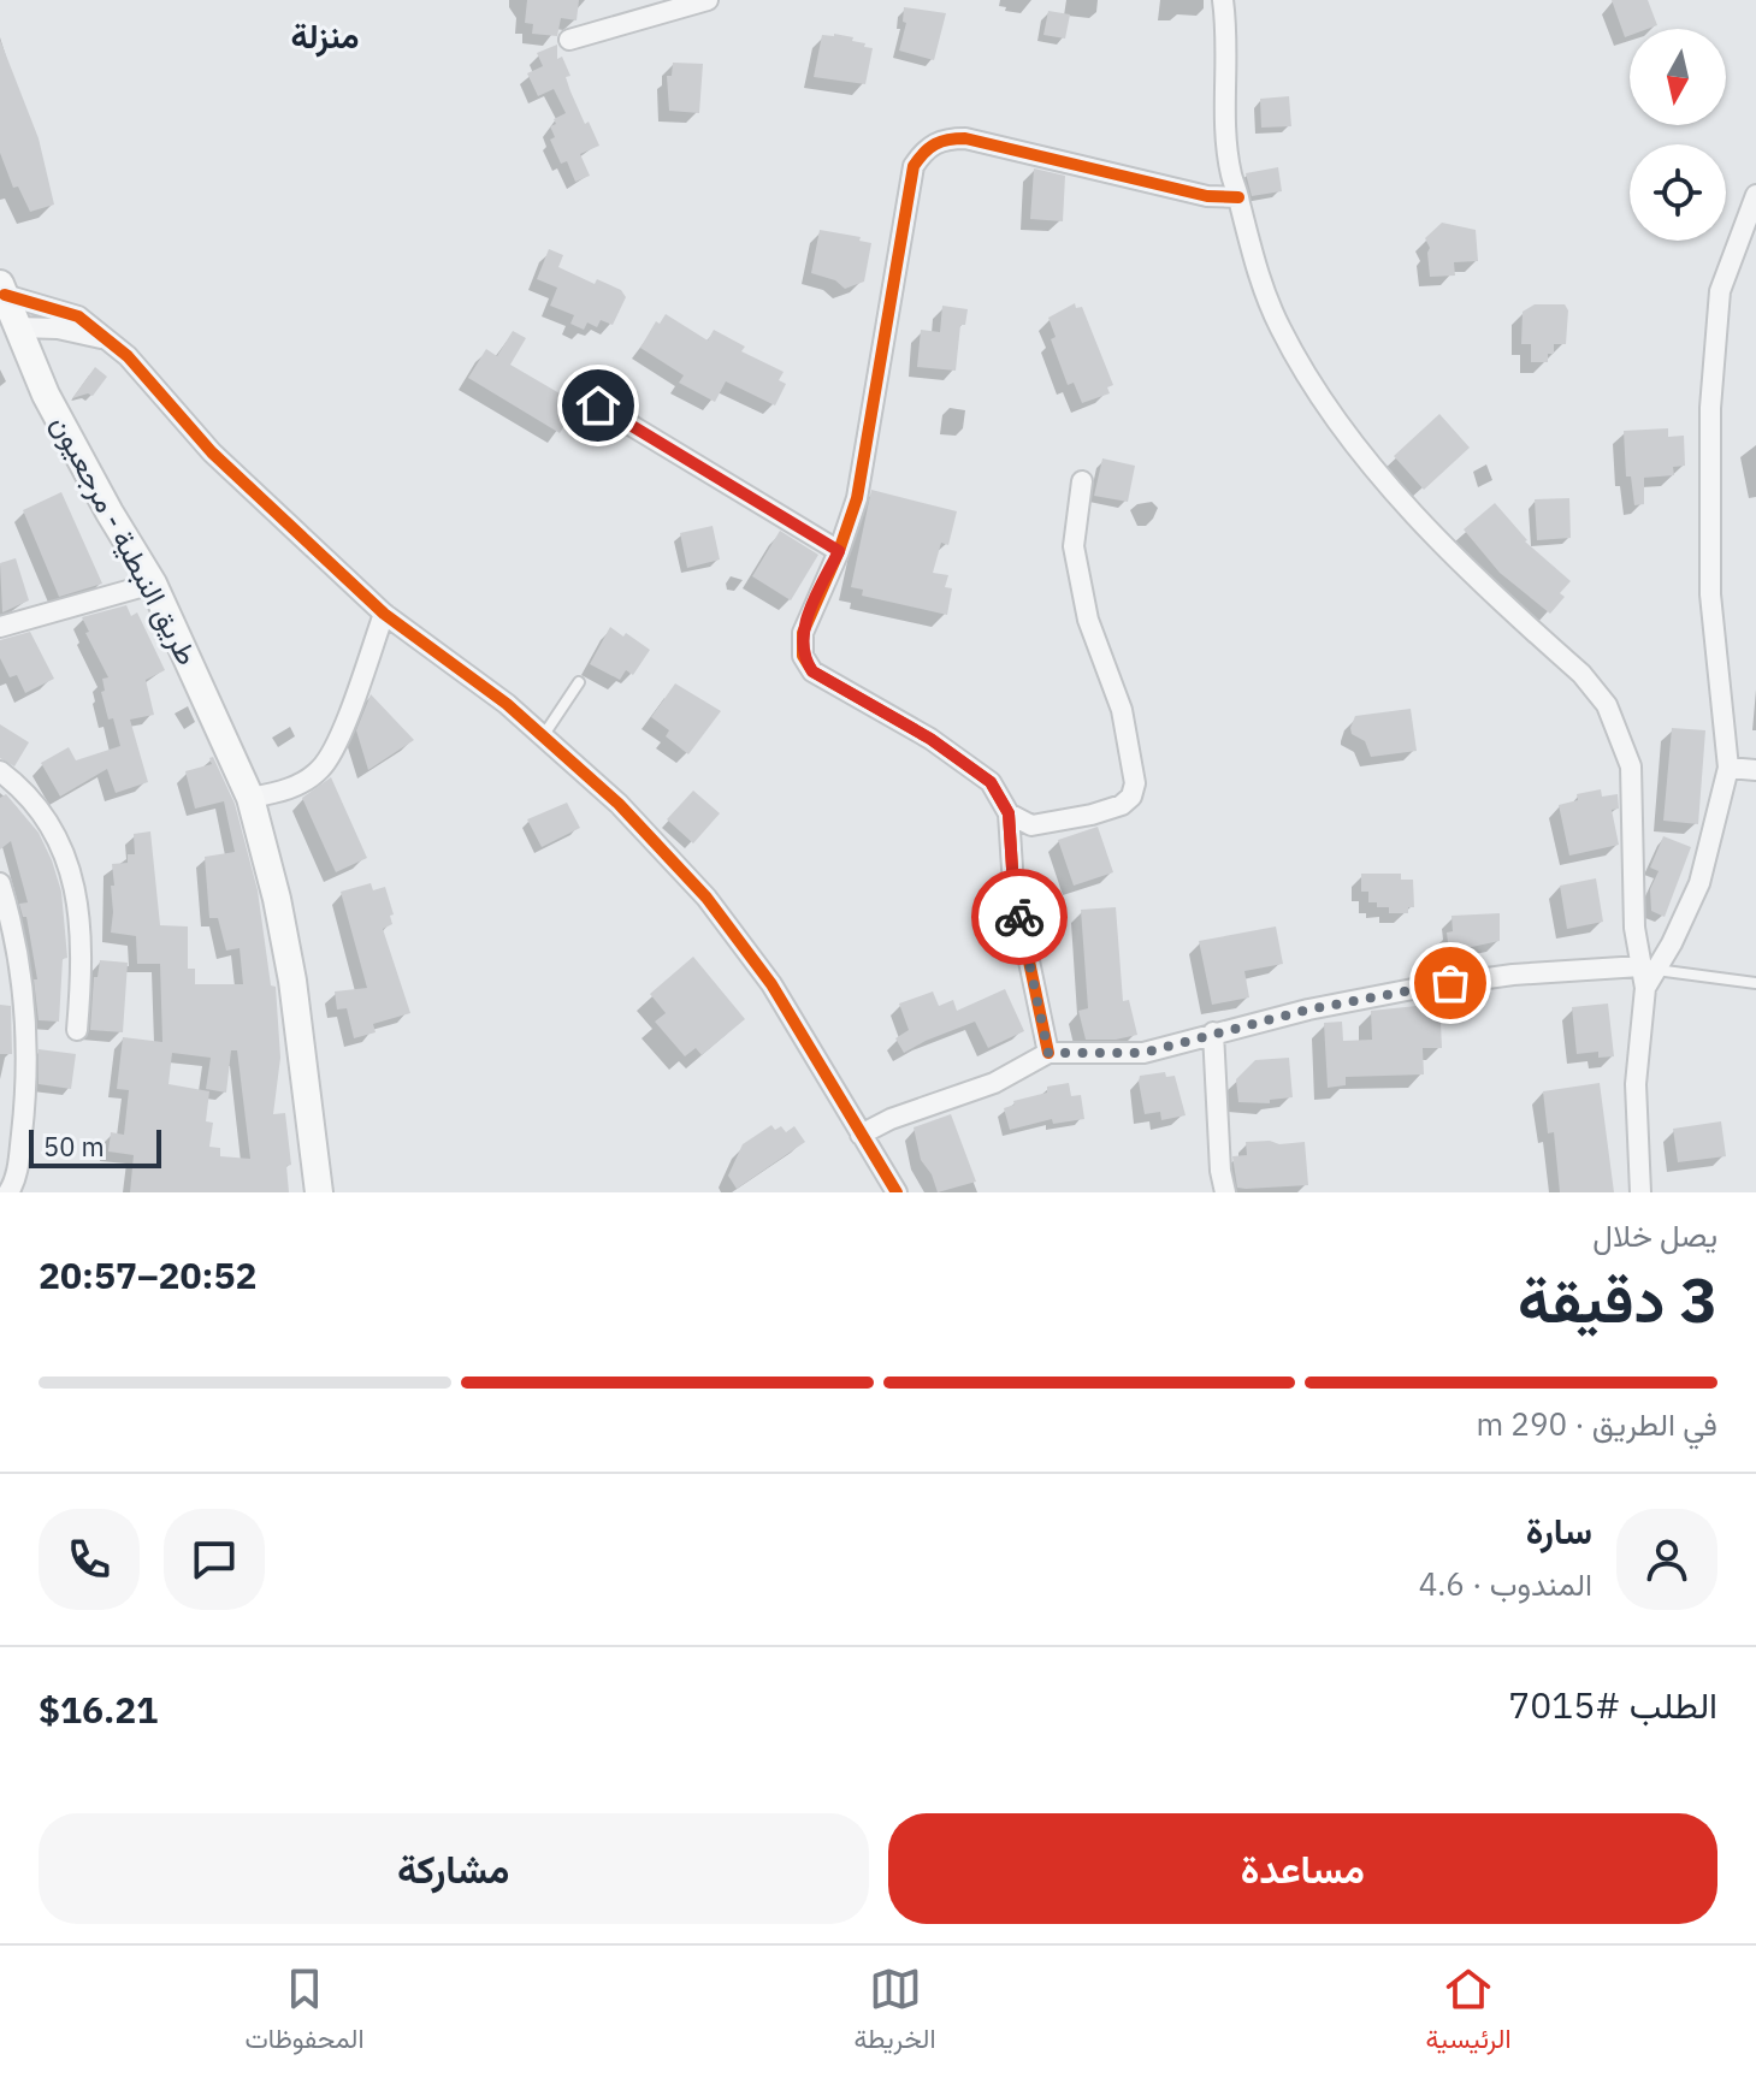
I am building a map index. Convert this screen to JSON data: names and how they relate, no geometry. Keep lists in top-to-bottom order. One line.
{"streets":{"main road":["طريق النبطية - مرجعيون"]},"districts":["منزلة"],"scale_bar":"50 m","north":"bottom","page":{"scale":"50 m","heading":["3 دقيقة","يصل خلال","20:52–20:57"],"panel":["سارة","المندوب · 4.6","الطلب #7015","$16.21"],"bar":"في الطريق · 290 m","buttons":["مساعدة","مشاركة"],"tabs":["الرئيسية","الخريطة","المحفوظات"]}}
